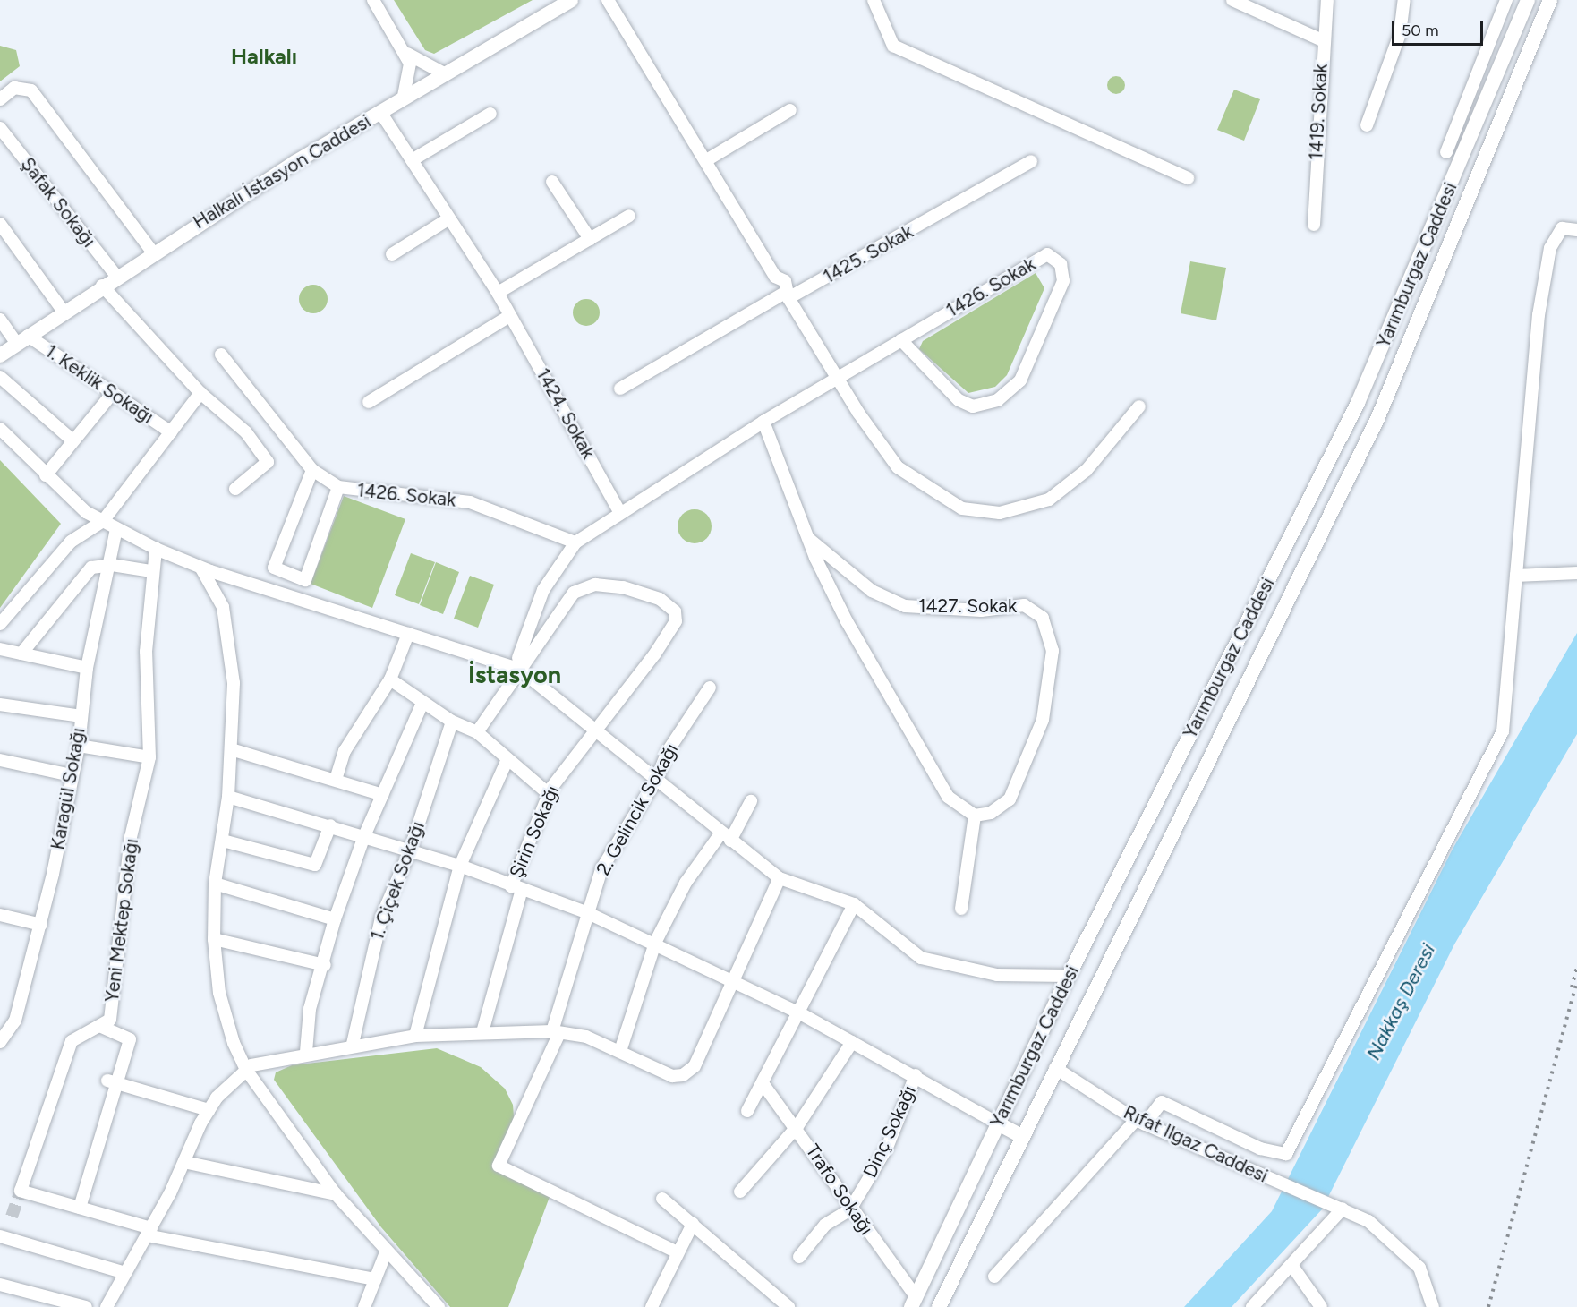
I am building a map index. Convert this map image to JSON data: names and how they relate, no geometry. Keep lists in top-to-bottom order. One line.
{"streets":{"main road":["Halkalı İstasyon Caddesi","Yarımburgaz Caddesi"],"street":["1419. Sokak","Şafak Sokağı","1425. Sokak","1426. Sokak","1. Keklik Sokağı","1424. Sokak","1427. Sokak","Karagül Sokağı","2. Gelincik Sokağı","Şirin Sokağı","1. Çiçek Sokağı","Yeni Mektep Sokağı","Dinç Sokağı","Rıfat Ilgaz Caddesi","Trafo Sokağı"]},"crossings":[["Halkalı İstasyon Caddesi","Şafak Sokağı"],["Halkalı İstasyon Caddesi","1. Keklik Sokağı"],["Halkalı İstasyon Caddesi","1424. Sokak"],["Yarımburgaz Caddesi","Rıfat Ilgaz Caddesi"],["Yarımburgaz Caddesi","Trafo Sokağı"],["1426. Sokak","1424. Sokak"],["1426. Sokak","1427. Sokak"],["Dinç Sokağı","Trafo Sokağı"]],"districts":["Halkalı","İstasyon"],"water":["Nakkaş Deresi"],"scale_bar":"50 m"}
